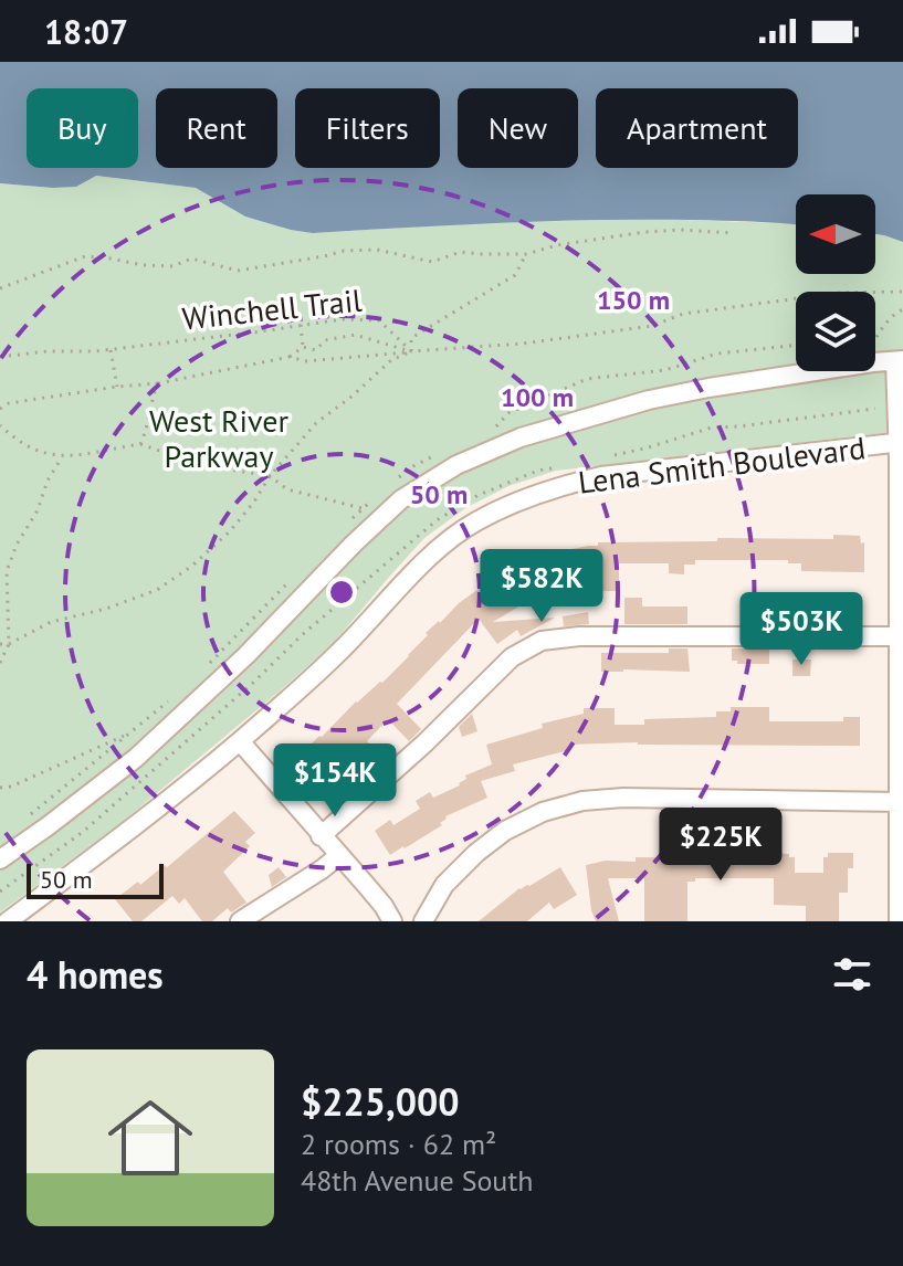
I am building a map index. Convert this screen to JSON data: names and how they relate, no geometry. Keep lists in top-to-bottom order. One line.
{"streets":{"street":["Lena Smith Boulevard"],"path":["Winchell Trail"]},"parks":["West River Parkway"],"scale_bar":"50 m","north":"left","page":{"status":"18:07","chip":["Buy","Rent","Filters","New","Apartment"],"price":["$582K","$503K","$154K","$225K"],"scale":"50 m","heading":"4 homes","list":[{"name":"$225,000","note":"2 rooms · 62 m² · 48th Avenue South"}]},"rings":["150 m","100 m","50 m"]}
